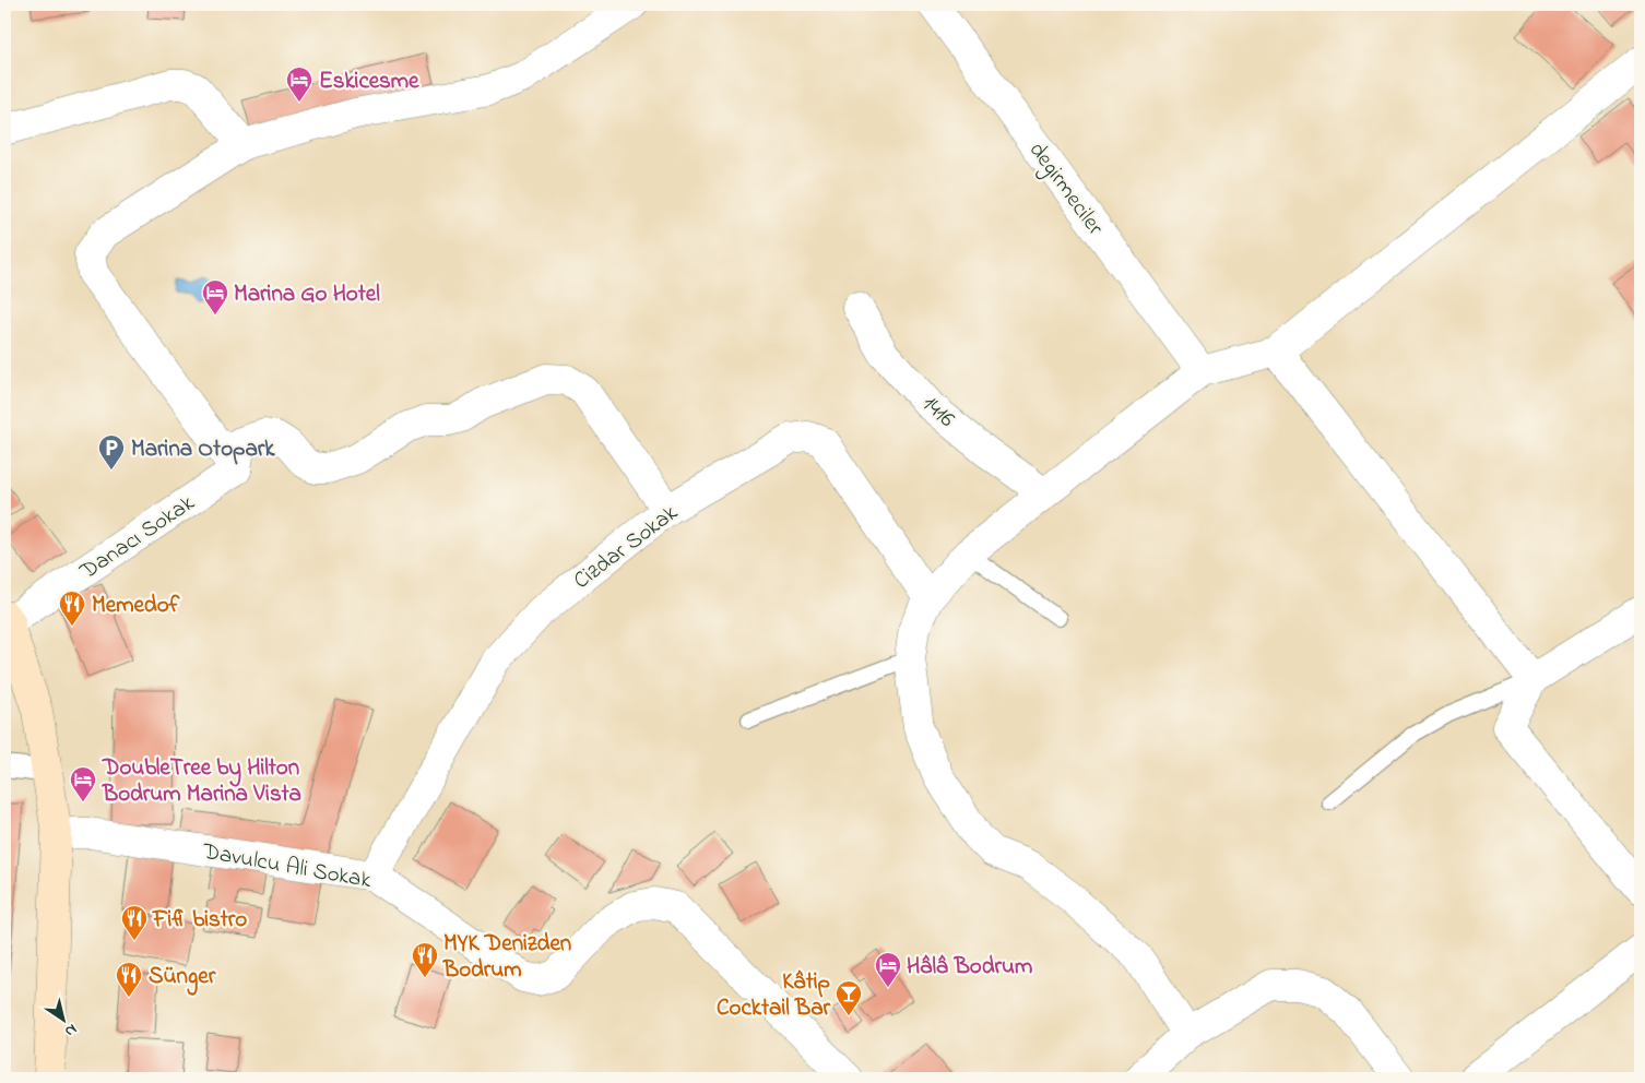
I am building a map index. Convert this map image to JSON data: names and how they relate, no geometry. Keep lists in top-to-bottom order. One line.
{"streets":{"street":["degirmeciler","1416","Danacı Sokak","Cizdar Sokak","Davulcu Ali Sokak"]},"crossings":[["Cizdar Sokak","Davulcu Ali Sokak"]],"places":{"hotel":["Eskicesme","Marina Go Hotel","DoubleTree by Hilton Bodrum Marina Vista","Hâlâ Bodrum"],"parking":["Marina Otopark"],"restaurant":["Memedof","Fifi bistro","MYK Denizden Bodrum","Sünger"],"bar":["Kâtip Cocktail Bar"]},"north":"bottom right"}
